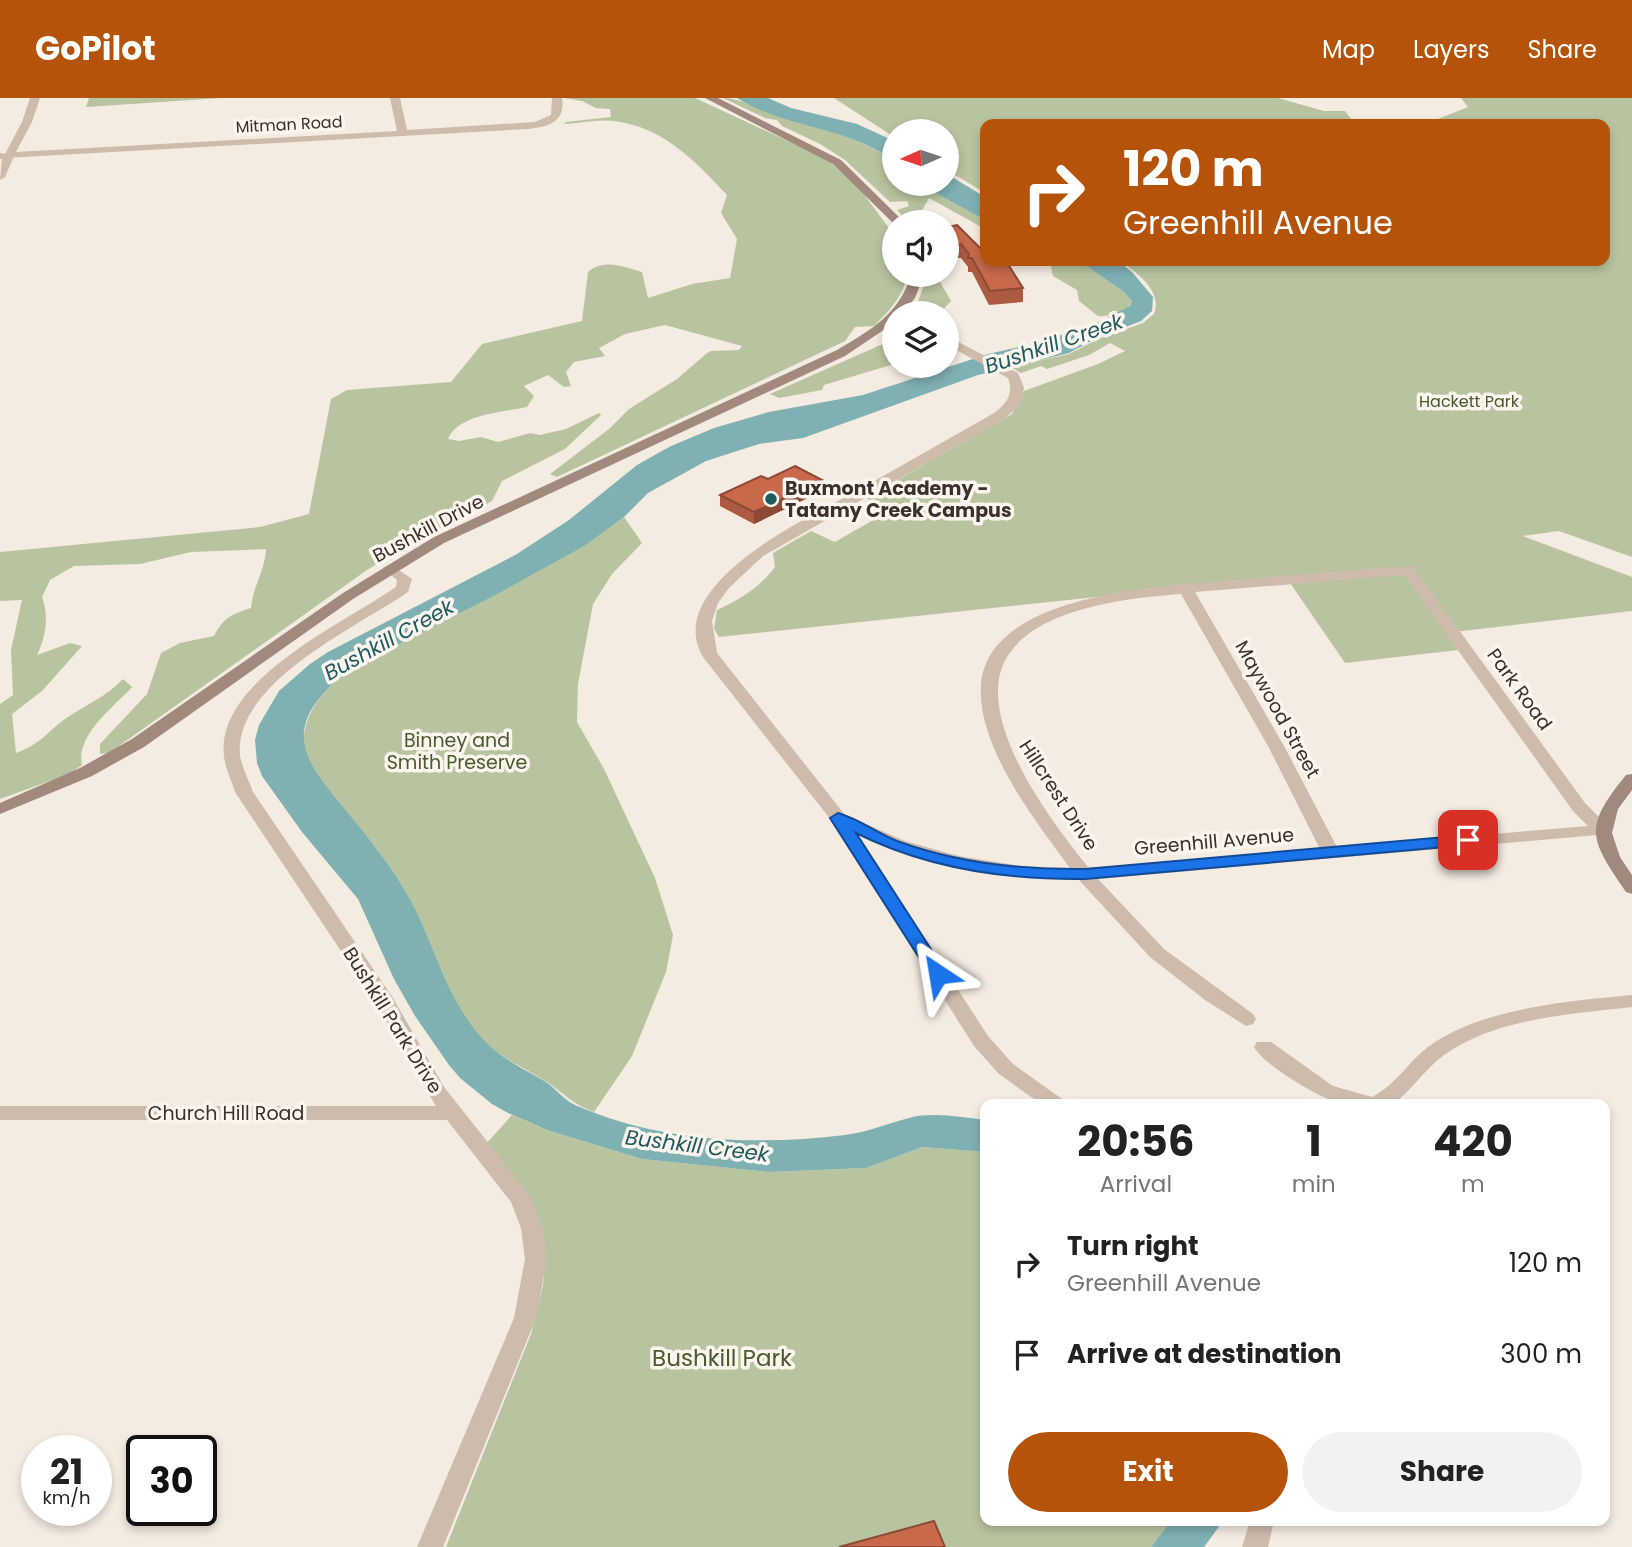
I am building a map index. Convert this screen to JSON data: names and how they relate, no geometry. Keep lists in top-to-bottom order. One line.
{"streets":{"main road":["Bushkill Drive"],"street":["Mitman Road","Park Road","Maywood Street","Hillcrest Drive","Greenhill Avenue","Bushkill Park Drive","Church Hill Road"]},"crossings":[["Bushkill Drive","Bushkill Park Drive"],["Park Road","Hillcrest Drive"],["Park Road","Greenhill Avenue"],["Maywood Street","Hillcrest Drive"],["Maywood Street","Greenhill Avenue"],["Hillcrest Drive","Greenhill Avenue"],["Bushkill Park Drive","Church Hill Road"]],"water":["Bushkill Creek"],"parks":["Hackett Park","Binney and Smith Preserve","Bushkill Park"],"places":["Buxmont Academy - Tatamy Creek Campus"],"north":"left","page":{"header":"GoPilot","nav":["Map","Layers","Share"],"turn":["120 m","Greenhill Avenue"],"eta":["20:56","Arrival","1","min","420","m"],"list":[{"name":"Turn right","note":"Greenhill Avenue","value":"120 m"},{"name":"Arrive at destination","value":"300 m"}],"buttons":["Exit","Share"],"speed":"21 km/h","limit":"30"}}
